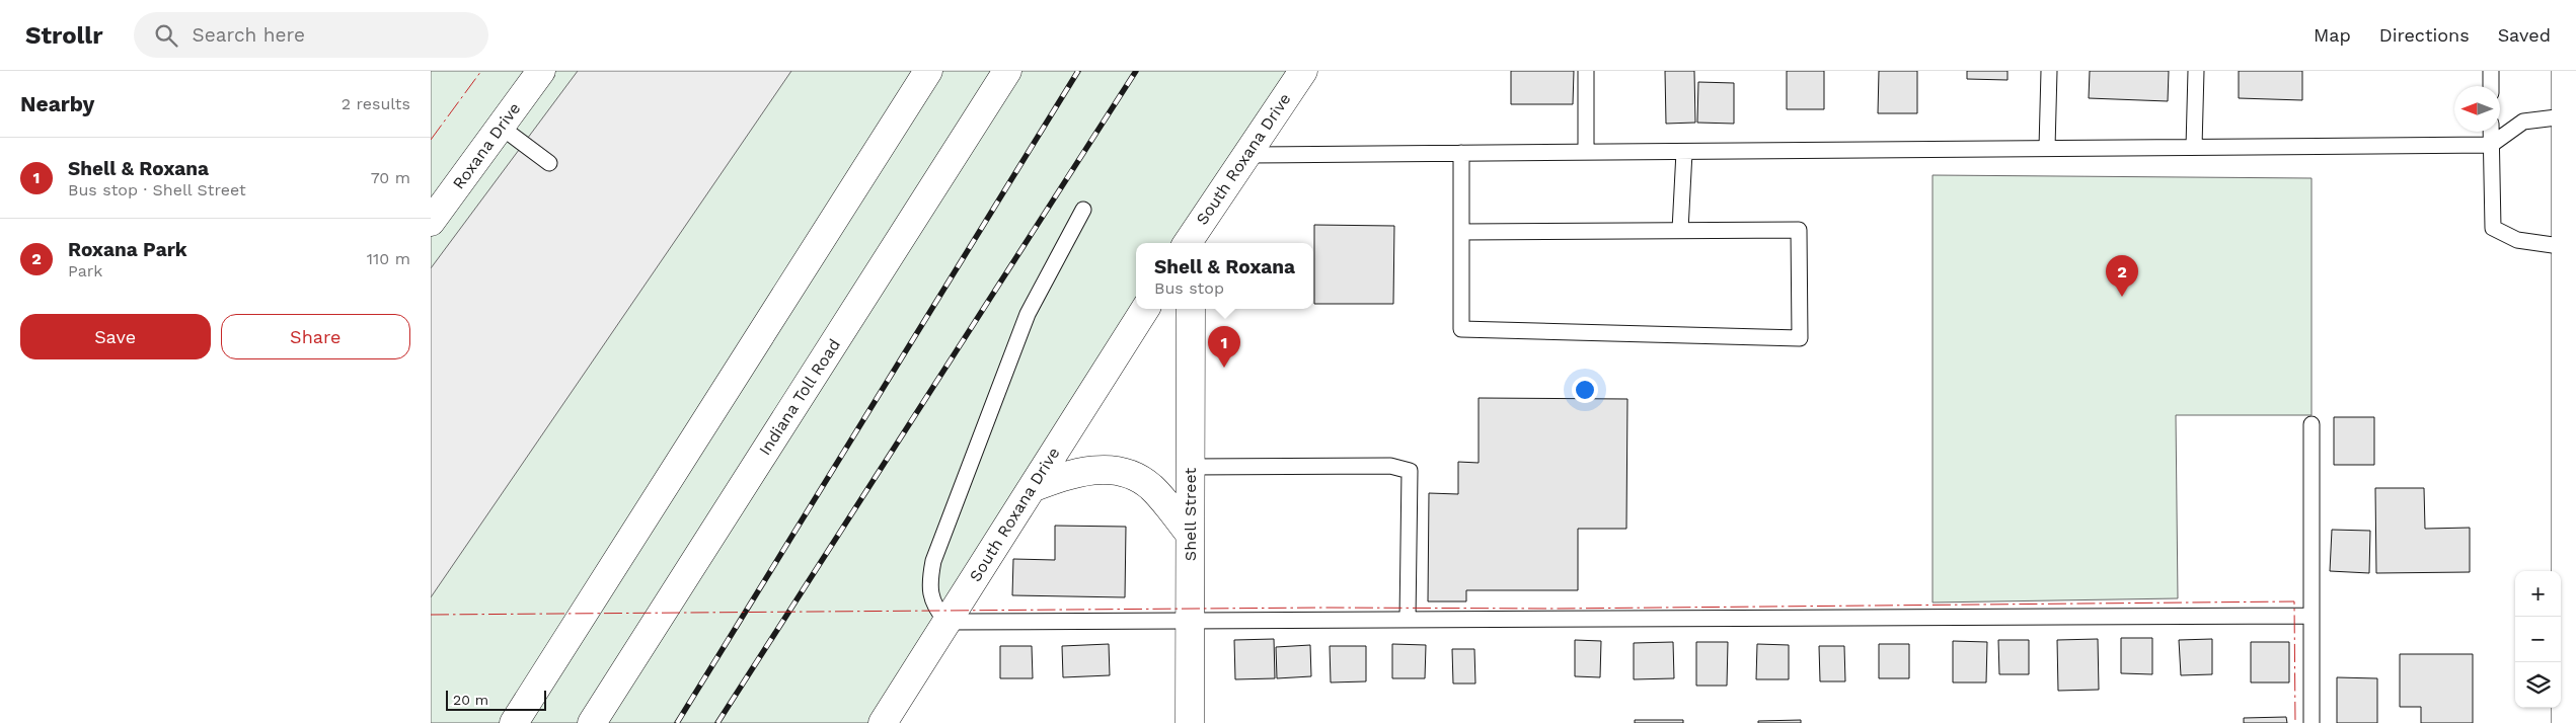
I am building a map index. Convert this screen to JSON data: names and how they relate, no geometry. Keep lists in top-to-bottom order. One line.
{"streets":{"main road":["Roxana Drive","South Roxana Drive","Indiana Toll Road","Shell Street"]},"scale_bar":"20 m","north":"left","page":{"header":"Strollr","search":"Search here","nav":["Map","Directions","Saved"],"heading":["Nearby","2 results"],"list":[{"mark":"1","name":"Shell & Roxana","note":"Bus stop · Shell Street","value":"70 m"},{"mark":"2","name":"Roxana Park","note":"Park","value":"110 m"}],"popup":["Shell & Roxana","Bus stop"],"pins":["2","1"],"buttons":["Save","Share"],"map_buttons":["+","−"],"scale":"20 m"}}
